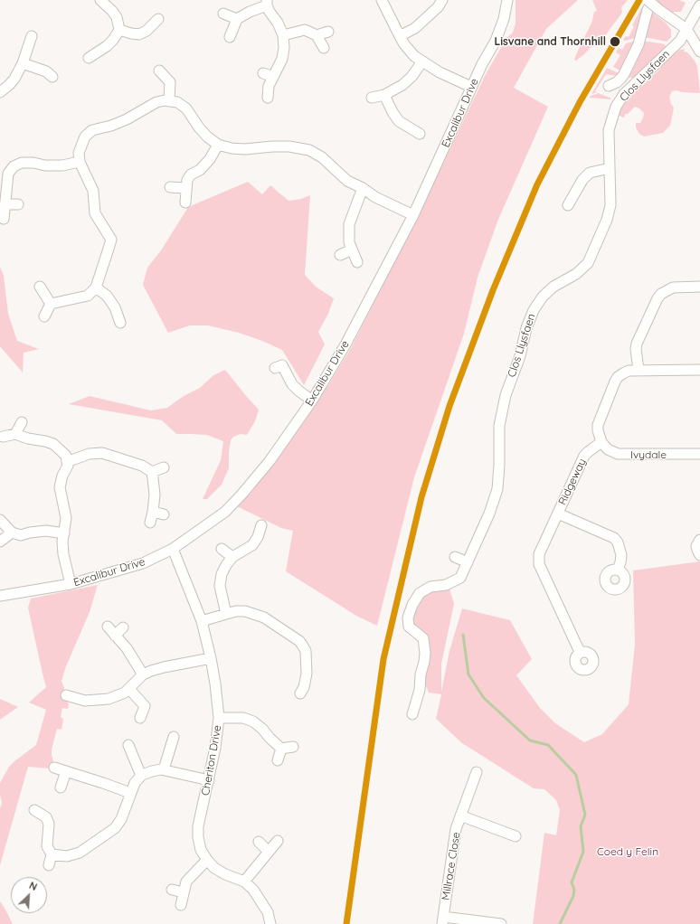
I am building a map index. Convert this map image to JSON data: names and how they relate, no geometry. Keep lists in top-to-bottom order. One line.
{"streets":{"street":["Clos Llysfaen","Excalibur Drive","Ivydale","Ridgeway","Cheriton Drive","Millrace Close"]},"crossings":[["Excalibur Drive","Cheriton Drive"],["Ivydale","Ridgeway"]],"parks":["Coed y Felin"],"places":["Lisvane and Thornhill"],"north":"top right"}
